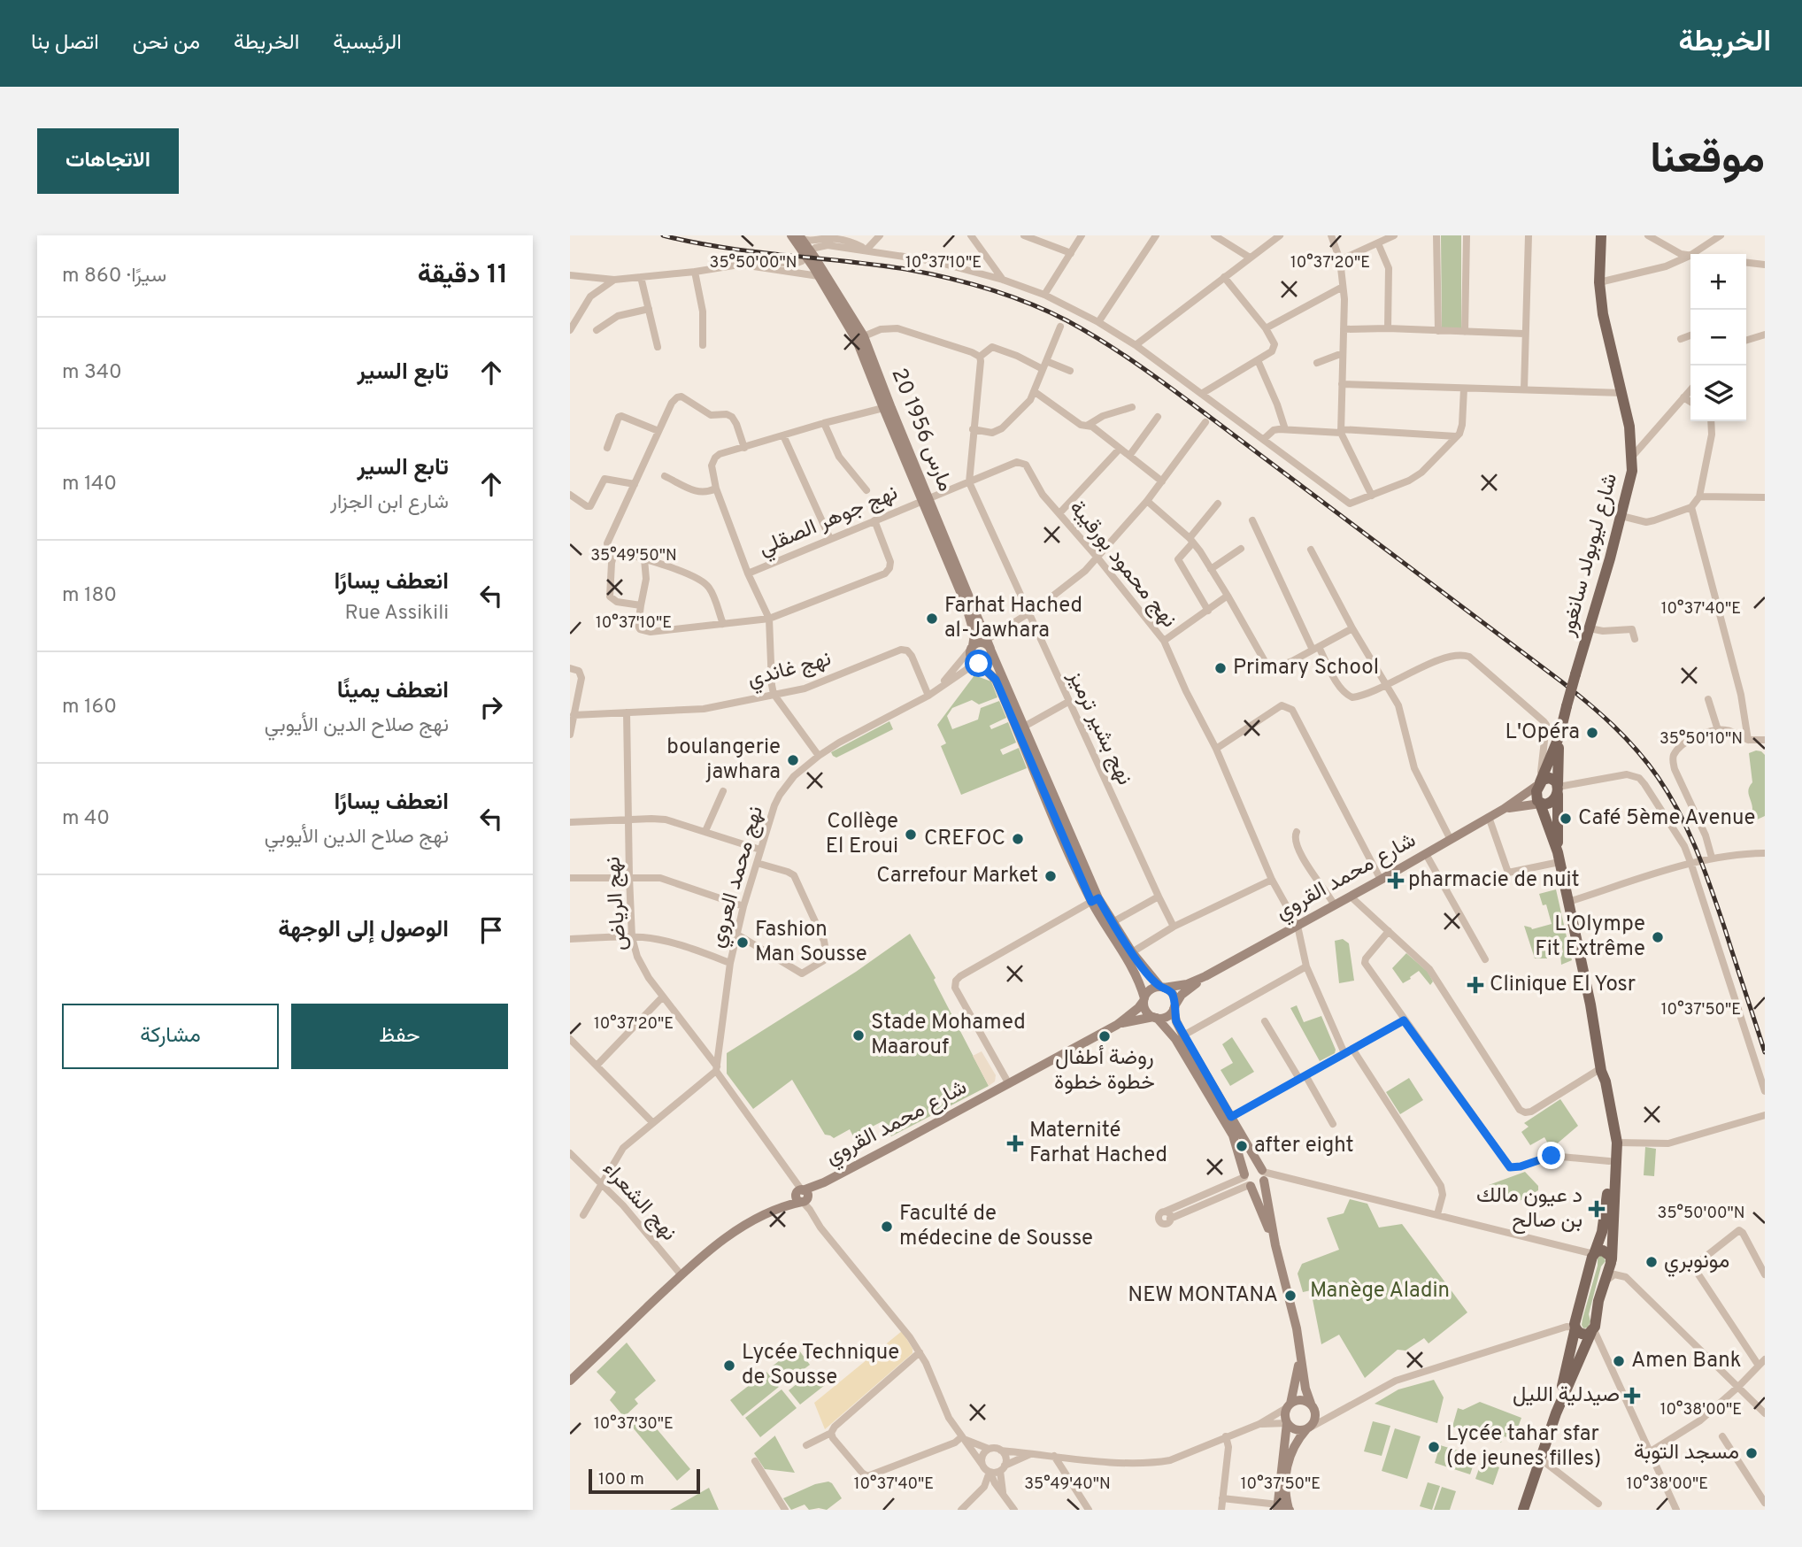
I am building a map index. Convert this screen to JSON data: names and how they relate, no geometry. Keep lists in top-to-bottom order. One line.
{"streets":{"main road":["20 مارس 1956","شارع ليوبولد سانغور","شارع محمد القروي"],"street":["نهج جوهر الصقلي","نهج محمود بورقيبة","نهج غاندي","نهج بشير ترميز","نهج محمد العروي","نهج الرياض","نهج الشعراء"]},"crossings":[["20 مارس 1956","نهج جوهر الصقلي"],["20 مارس 1956","نهج محمود بورقيبة"],["20 مارس 1956","نهج محمد العروي"],["نهج جوهر الصقلي","نهج محمود بورقيبة"],["شارع ليوبولد سانغور","شارع محمد القروي"],["نهج محمود بورقيبة","نهج بشير ترميز"],["نهج محمود بورقيبة","شارع محمد القروي"],["نهج غاندي","نهج محمد العروي"],["نهج غاندي","نهج الرياض"],["نهج محمد العروي","نهج الرياض"],["شارع محمد القروي","نهج الشعراء"]],"parks":["Manège Aladin"],"places":{"other":["Farhat Hached al-Jawhara","Primary School","L'Opéra","boulangerie jawhara","Café 5ème Avenue","Collège El Eroui","CREFOC","Carrefour Market","L'Olympe Fit Extrême","Fashion Man Sousse","Stade Mohamed Maarouf","روضة أطفال خطوة خطوة","after eight","Faculté de médecine de Sousse","مونوبري","NEW MONTANA","Amen Bank","Lycée Technique de Sousse","Lycée tahar sfar (de jeunes filles)","مسجد التوبة"],"health":["pharmacie de nuit","Clinique El Yosr","Maternité Farhat Hached","د عيون مالك بن صالح","صيدلية الليل"]},"scale_bar":"100 m","page":{"header":"الخريطة","nav":["الرئيسية","الخريطة","من نحن","اتصل بنا"],"title":"موقعنا","buttons":["الاتجاهات",["حفظ","مشاركة"]],"heading":["11 دقيقة","سيرًا · 860 m"],"map_buttons":["+","−"],"list":[["تابع السير","340 m"],["تابع السير","شارع ابن الجزار","140 m"],["انعطف يسارًا","Rue Assikili","180 m"],["انعطف يمينًا","نهج صلاح الدين الأيوبي","160 m"],["انعطف يسارًا","نهج صلاح الدين الأيوبي","40 m"],"الوصول إلى الوجهة"],"scale":"100 m"},"coordinates":["35°50'00\"N","10°37'10\"E","10°37'20\"E","35°49'50\"N","10°37'40\"E","35°50'10\"N","10°37'50\"E","10°38'00\"E","10°37'30\"E","35°49'40\"N"]}
